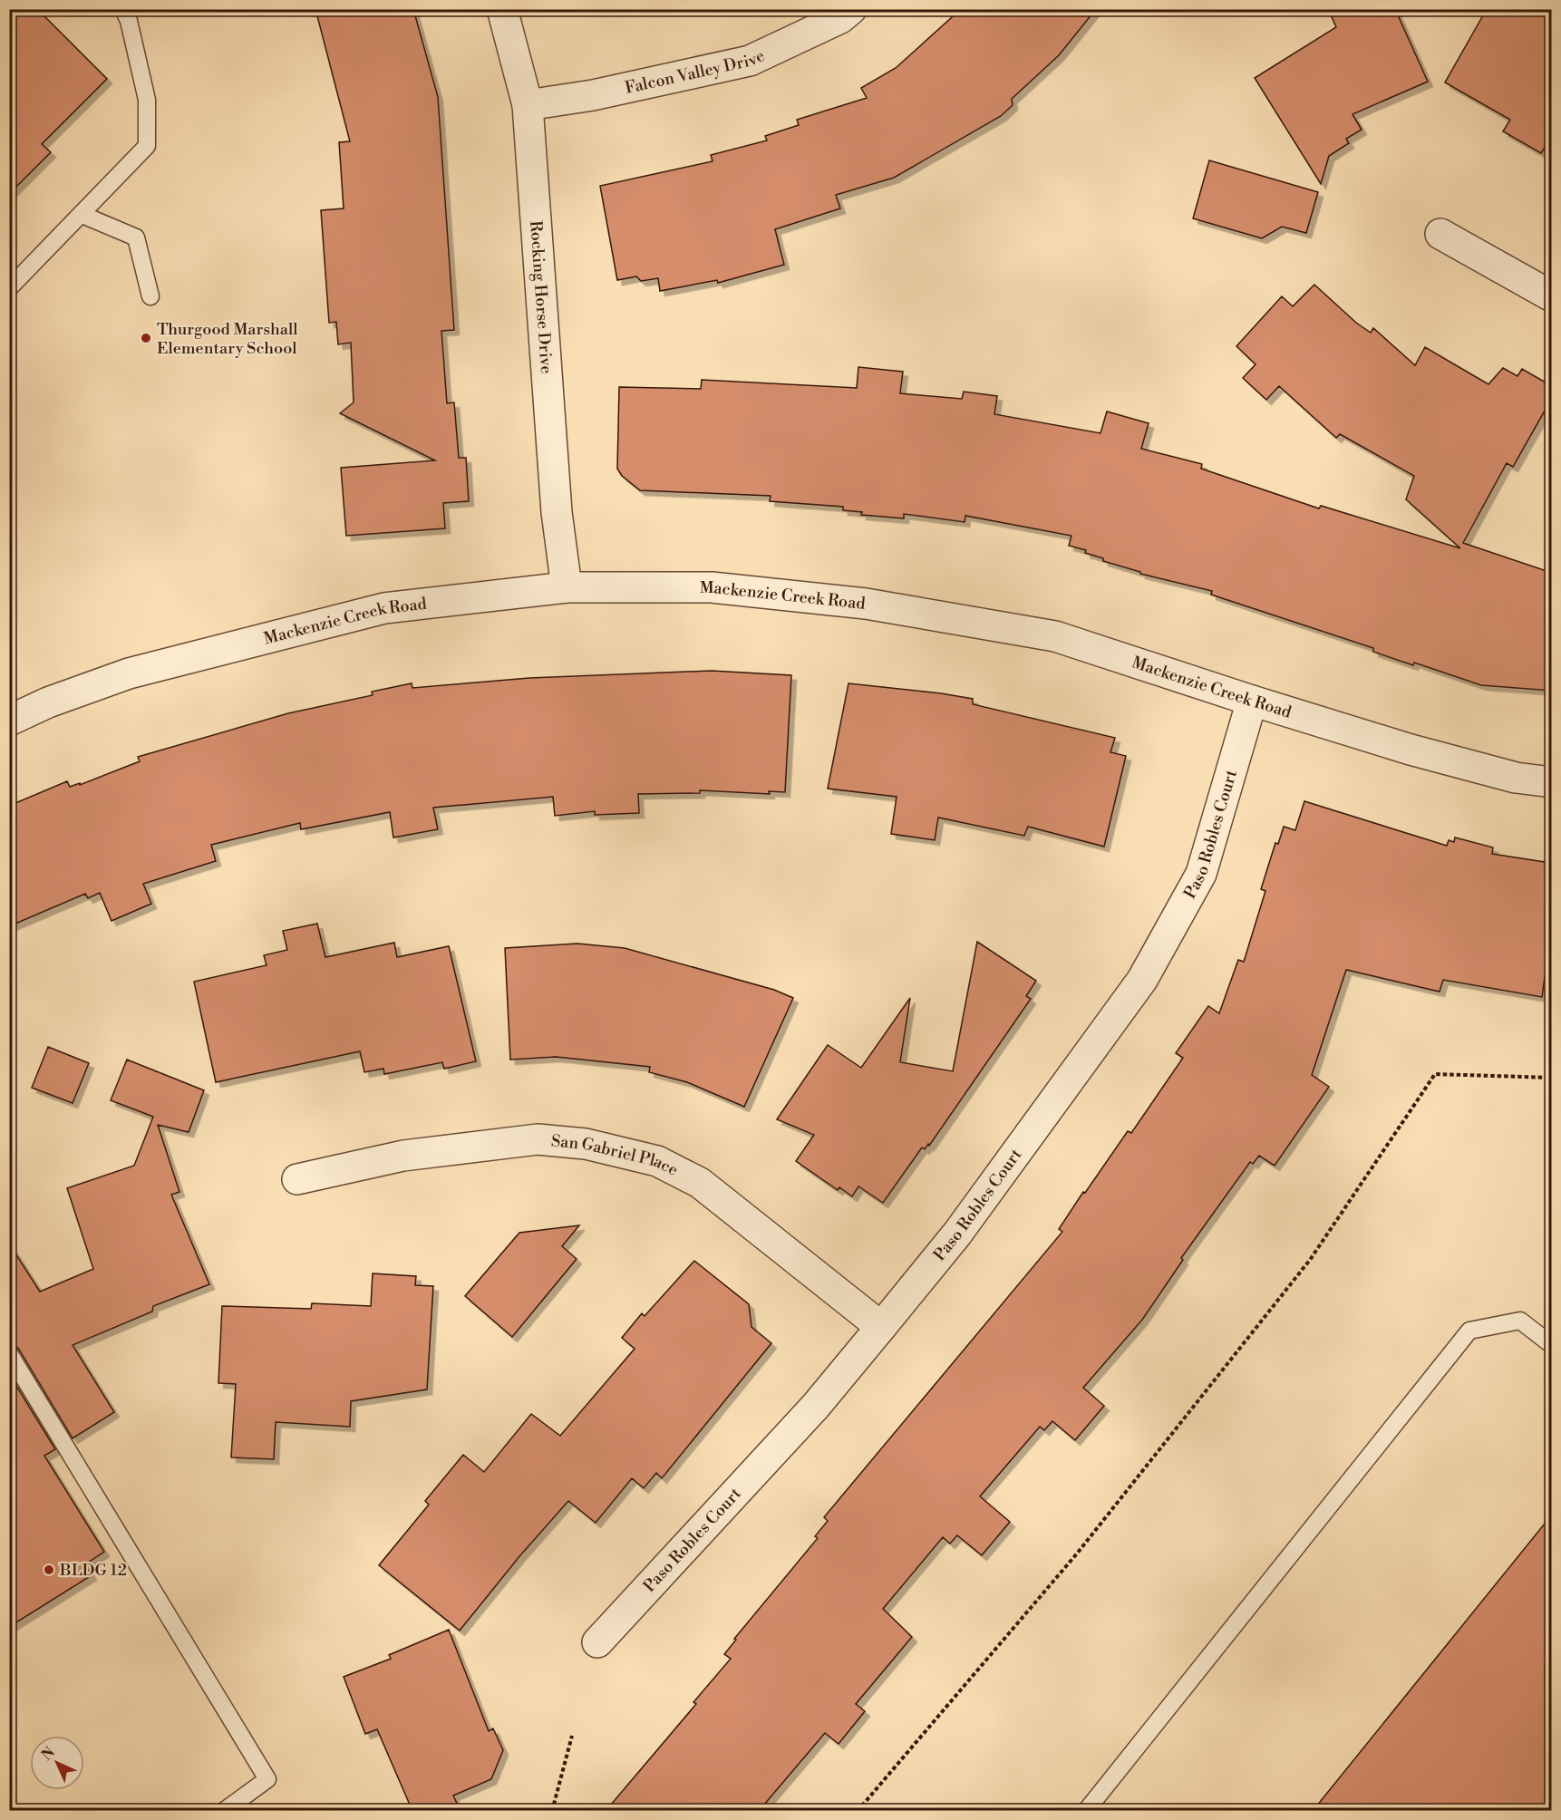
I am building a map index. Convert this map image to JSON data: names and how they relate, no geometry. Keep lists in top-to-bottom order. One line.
{"streets":{"street":["Falcon Valley Drive","Rocking Horse Drive","Mackenzie Creek Road","Paso Robles Court","San Gabriel Place"]},"crossings":[["Falcon Valley Drive","Rocking Horse Drive"],["Rocking Horse Drive","Mackenzie Creek Road"],["Mackenzie Creek Road","Paso Robles Court"],["Paso Robles Court","San Gabriel Place"]],"places":["Thurgood Marshall Elementary School","BLDG 12"],"north":"top left"}
